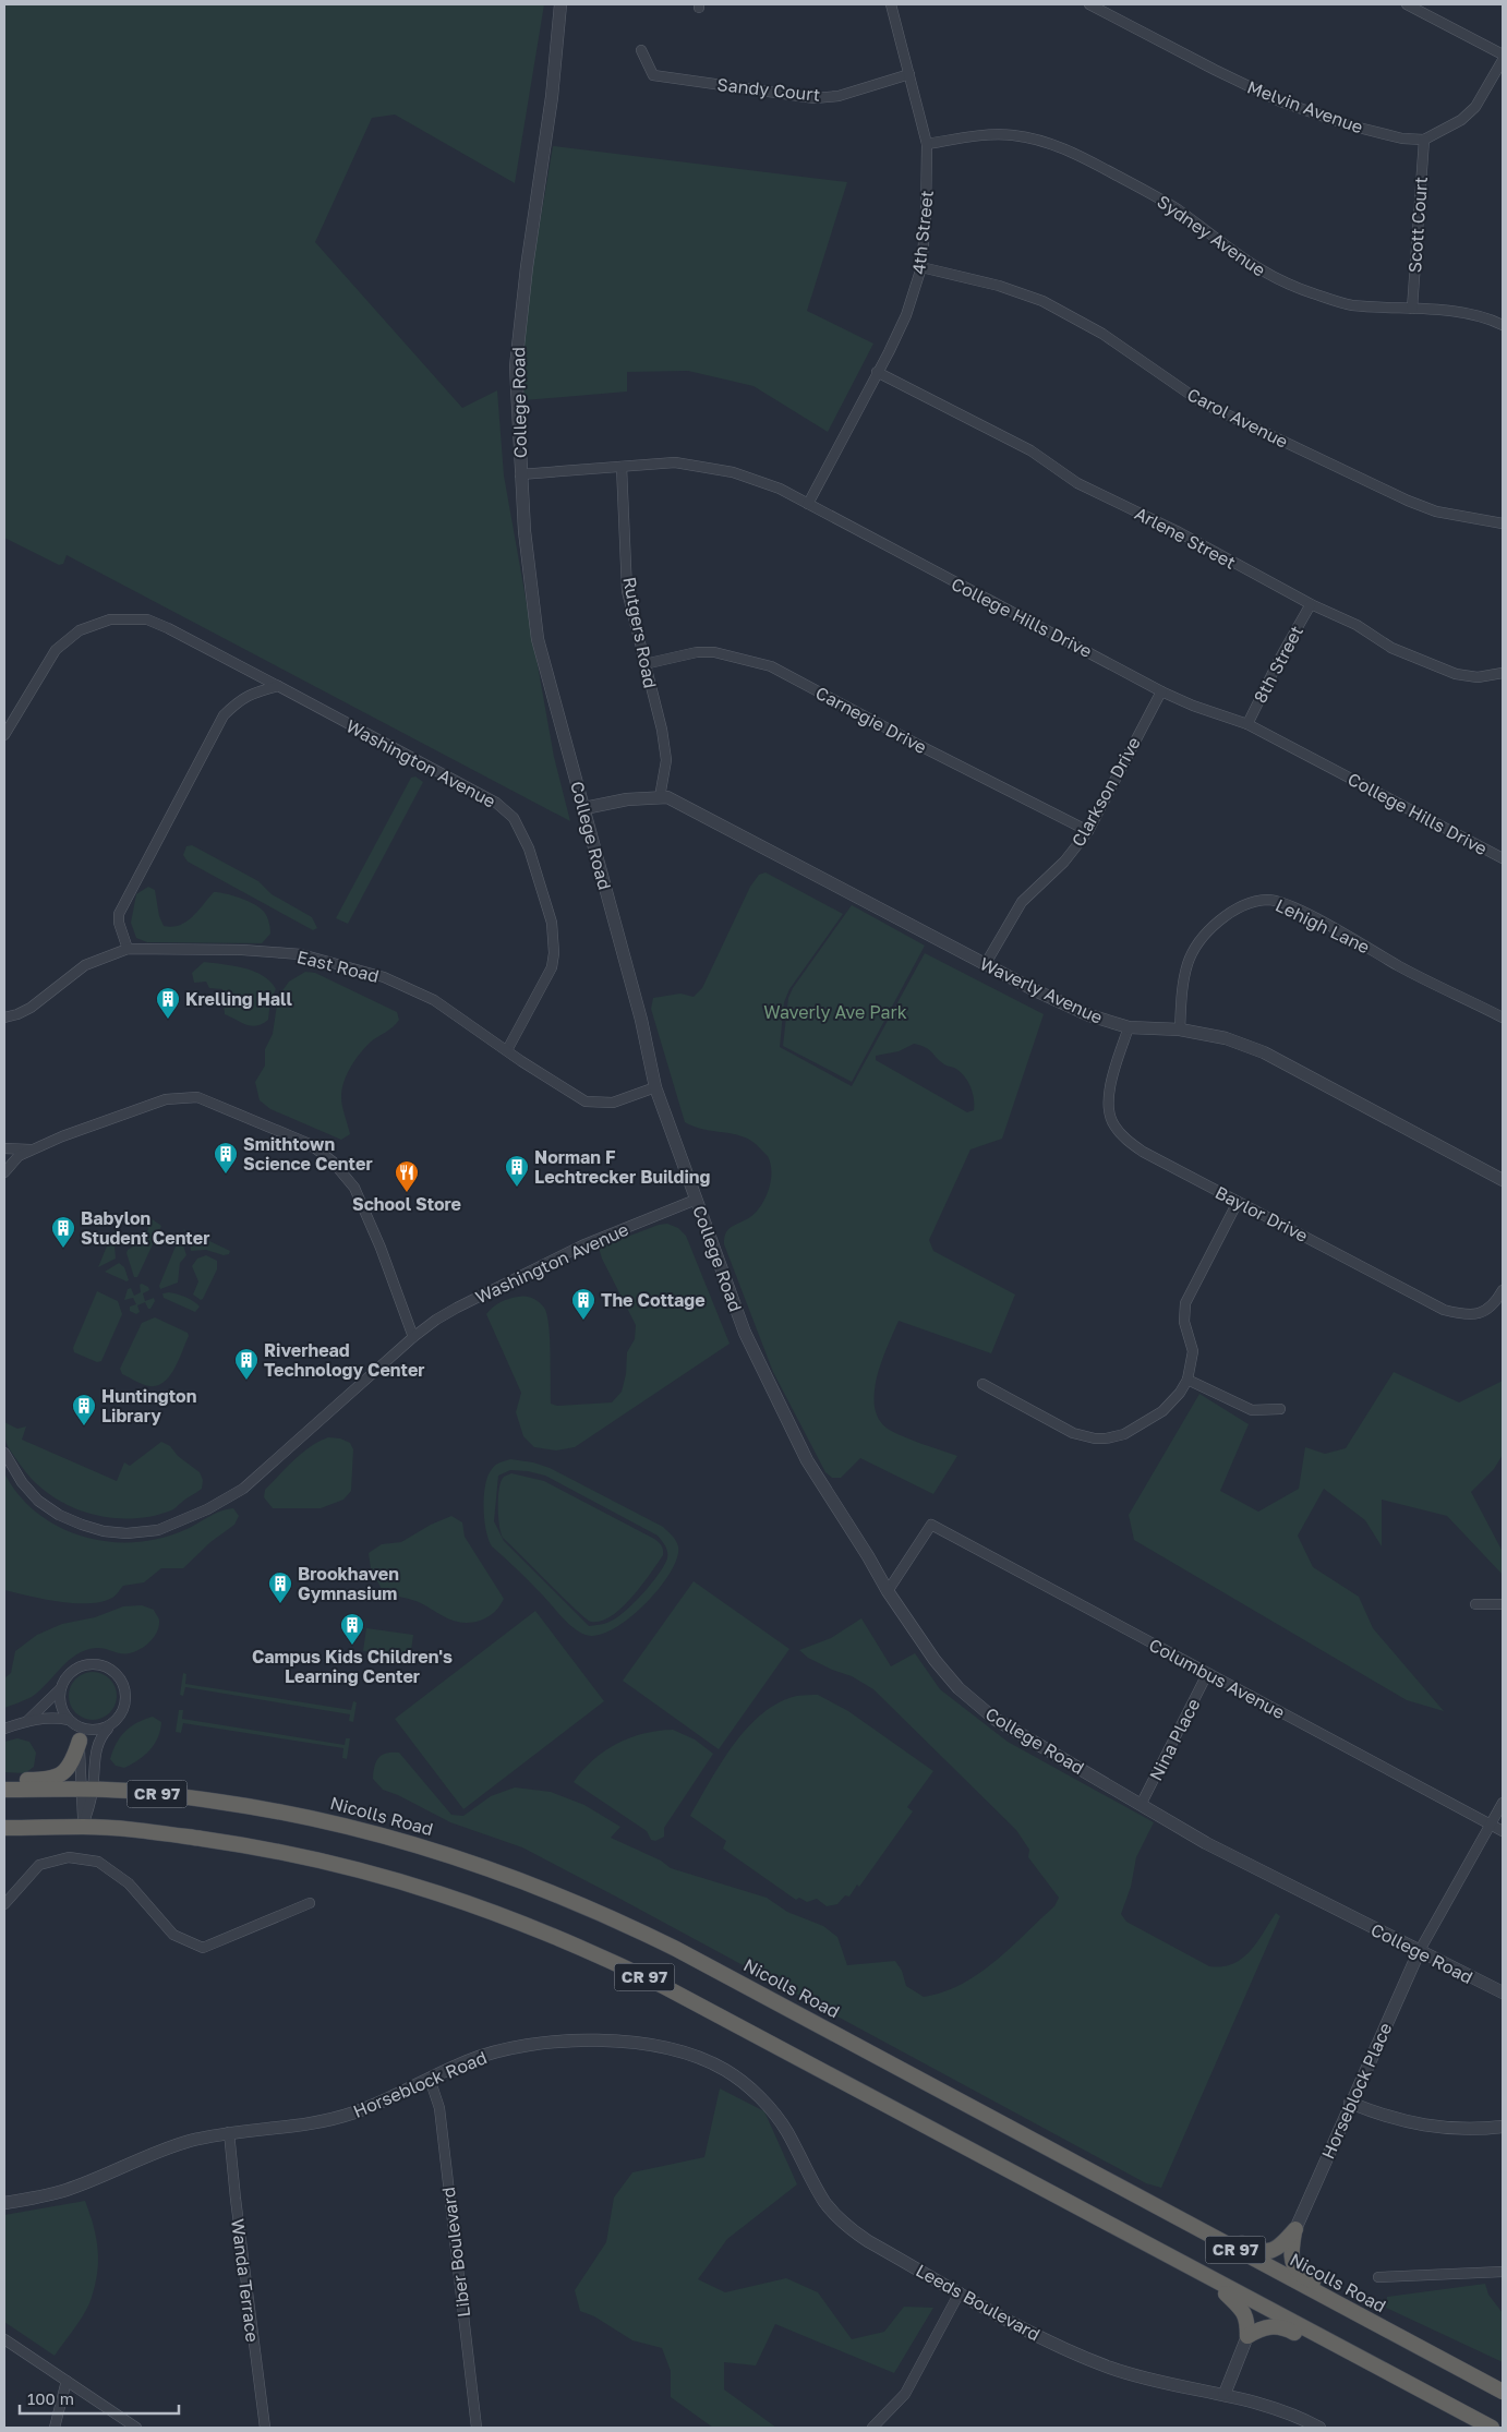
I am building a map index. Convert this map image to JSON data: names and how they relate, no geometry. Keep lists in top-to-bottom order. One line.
{"streets":{"highway":["CR 97","Nicolls Road"],"street":["Sandy Court","Melvin Avenue","Scott Court","4th Street","Sydney Avenue","College Road","Carol Avenue","Arlene Street","College Hills Drive","Rutgers Road","8th Street","Carnegie Drive","Washington Avenue","Clarkson Drive","Lehigh Lane","East Road","Waverly Avenue","Baylor Drive","Columbus Avenue","Nina Place","Horseblock Road","Horseblock Place","Liber Boulevard","Wanda Terrace","Leeds Boulevard"]},"crossings":[["Sandy Court","4th Street"],["Melvin Avenue","Scott Court"],["Scott Court","Sydney Avenue"],["4th Street","Sydney Avenue"],["4th Street","Carol Avenue"],["4th Street","Arlene Street"],["4th Street","College Hills Drive"],["College Road","College Hills Drive"],["College Road","Washington Avenue"],["College Road","East Road"],["College Road","Waverly Avenue"],["College Road","Columbus Avenue"],["College Road","Nina Place"],["College Road","Horseblock Place"],["Arlene Street","8th Street"],["College Hills Drive","Rutgers Road"],["College Hills Drive","8th Street"],["College Hills Drive","Clarkson Drive"],["Rutgers Road","Carnegie Drive"],["Rutgers Road","Waverly Avenue"],["Carnegie Drive","Clarkson Drive"],["Washington Avenue","East Road"],["Clarkson Drive","Waverly Avenue"],["Lehigh Lane","Waverly Avenue"],["Waverly Avenue","Baylor Drive"],["Columbus Avenue","Nina Place"],["Horseblock Road","Liber Boulevard"],["Horseblock Road","Wanda Terrace"],["Horseblock Road","Leeds Boulevard"]],"parks":["Waverly Ave Park"],"places":{"building":["Krelling Hall","Smithtown Science Center","Norman F Lechtrecker Building","Babylon Student Center","The Cottage","Riverhead Technology Center","Huntington Library","Brookhaven Gymnasium","Campus Kids Children's Learning Center"],"restaurant":["School Store"]},"scale_bar":"100 m"}
